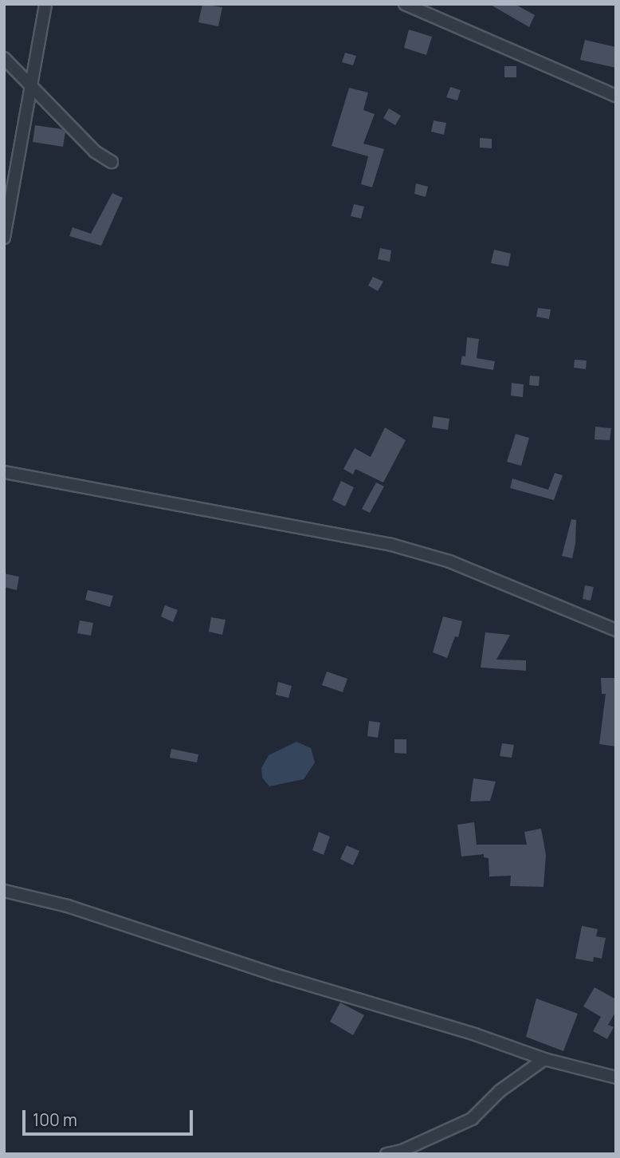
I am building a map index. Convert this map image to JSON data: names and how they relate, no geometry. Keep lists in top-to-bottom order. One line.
{"scale_bar":"100 m"}
